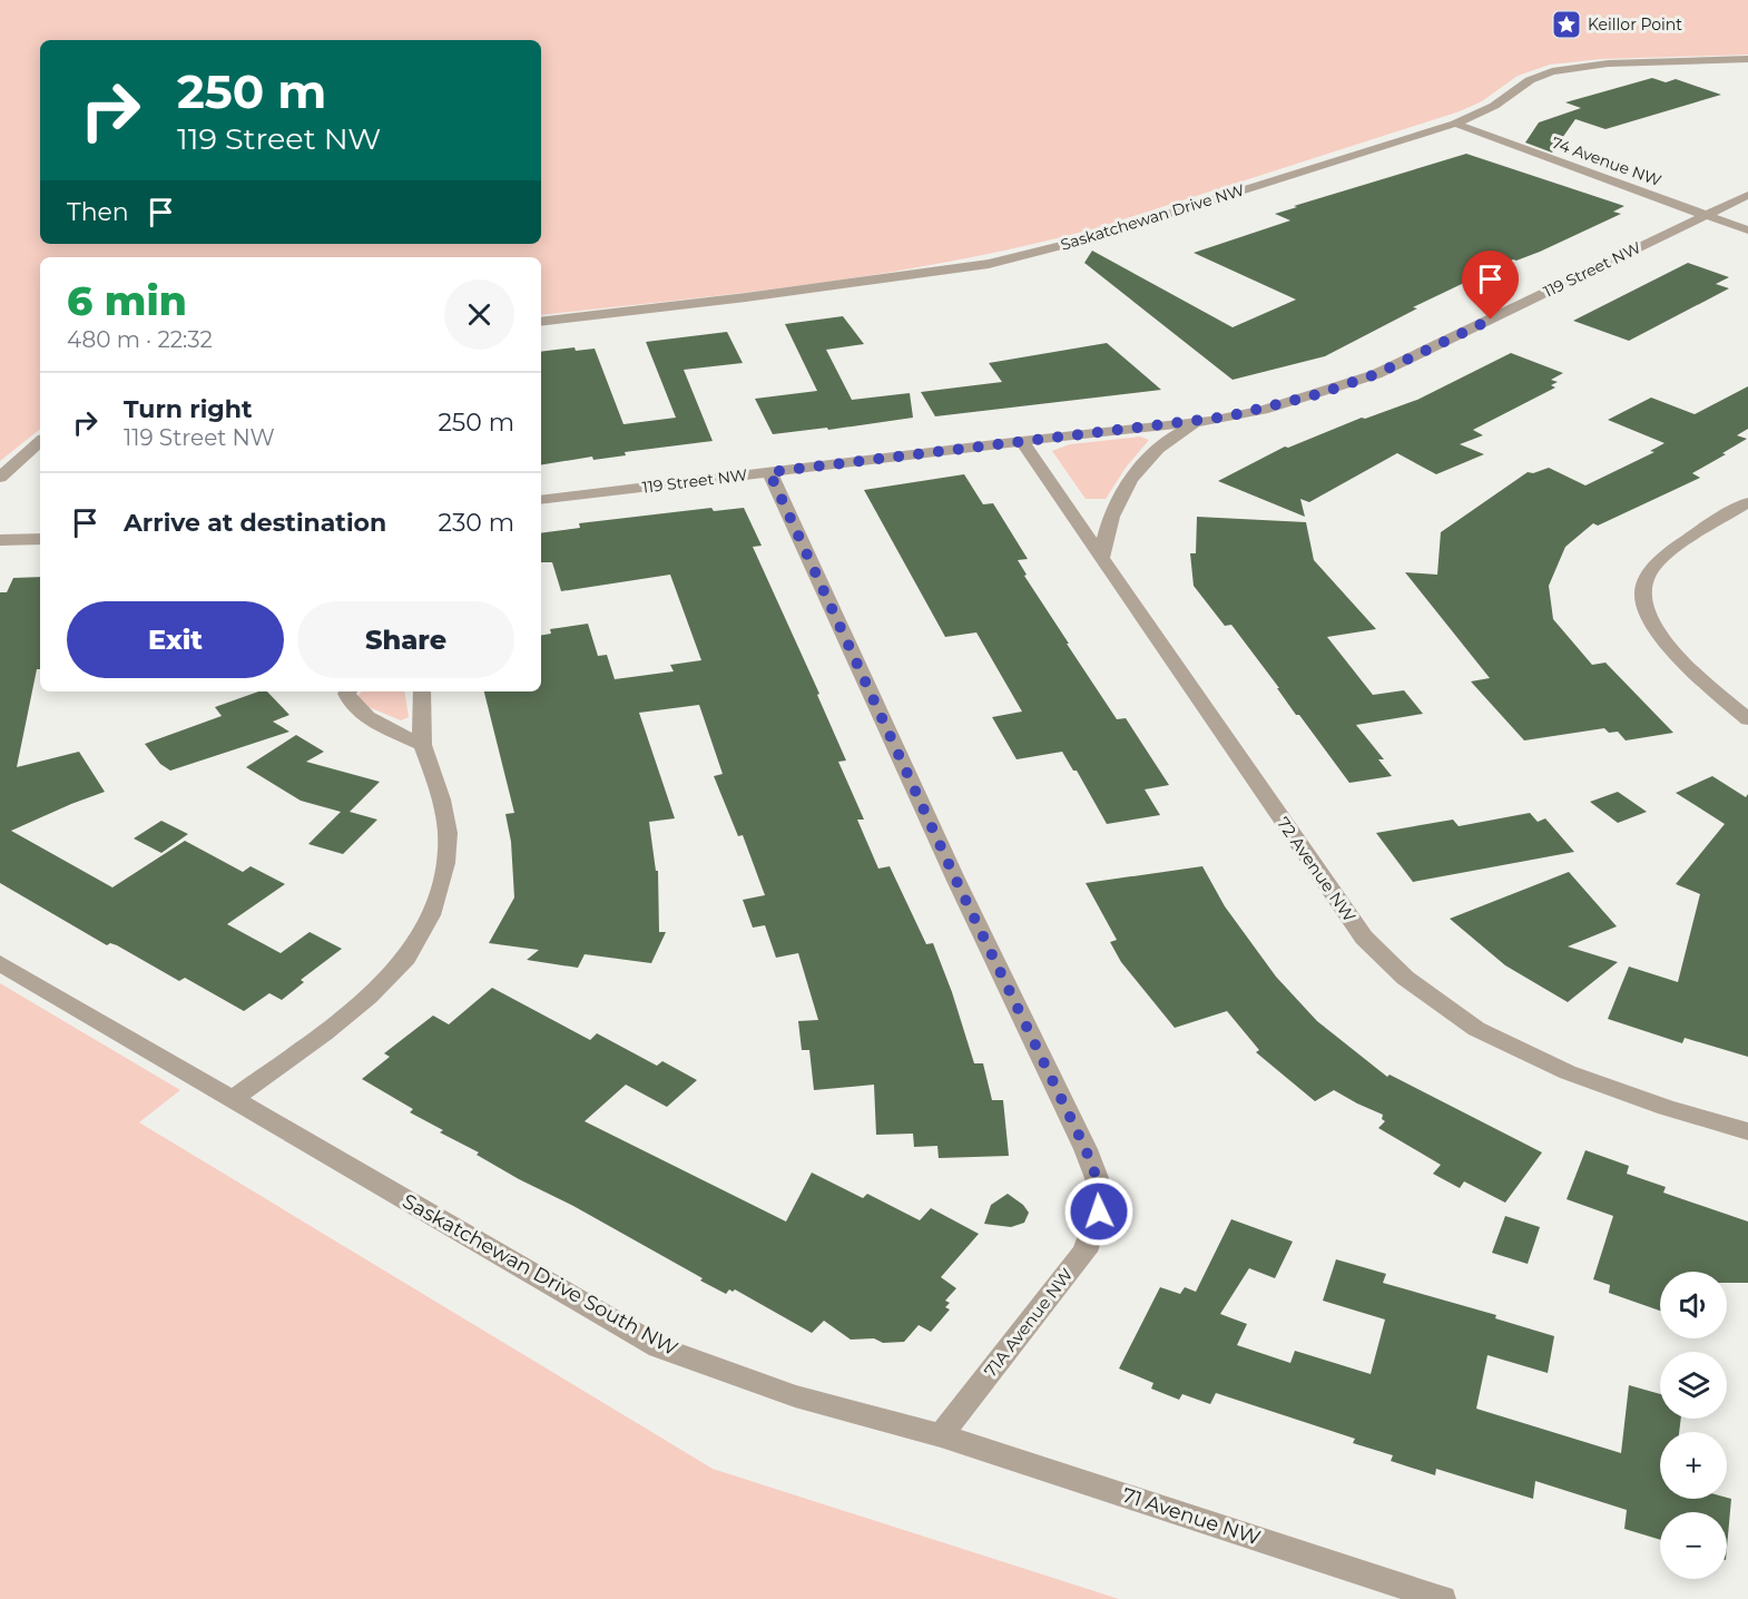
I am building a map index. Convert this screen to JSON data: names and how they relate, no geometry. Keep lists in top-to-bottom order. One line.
{"streets":{"street":["74 Avenue NW","Saskatchewan Drive NW","119 Street NW","72 Avenue NW","Saskatchewan Drive South NW","71A Avenue NW","71 Avenue NW"]},"crossings":[["74 Avenue NW","Saskatchewan Drive NW"],["74 Avenue NW","119 Street NW"],["119 Street NW","72 Avenue NW"],["119 Street NW","71A Avenue NW"],["Saskatchewan Drive South NW","71A Avenue NW"],["Saskatchewan Drive South NW","71 Avenue NW"],["71A Avenue NW","71 Avenue NW"]],"places":{"place":["Keillor Point"]},"page":{"turn":["250 m","119 Street NW"],"then":"Then","heading":["6 min","480 m · 22:32"],"list":[{"name":"Turn right","note":"119 Street NW","value":"250 m"},{"name":"Arrive at destination","value":"230 m"}],"buttons":["Exit","Share"],"map_buttons":["+","−"]}}
